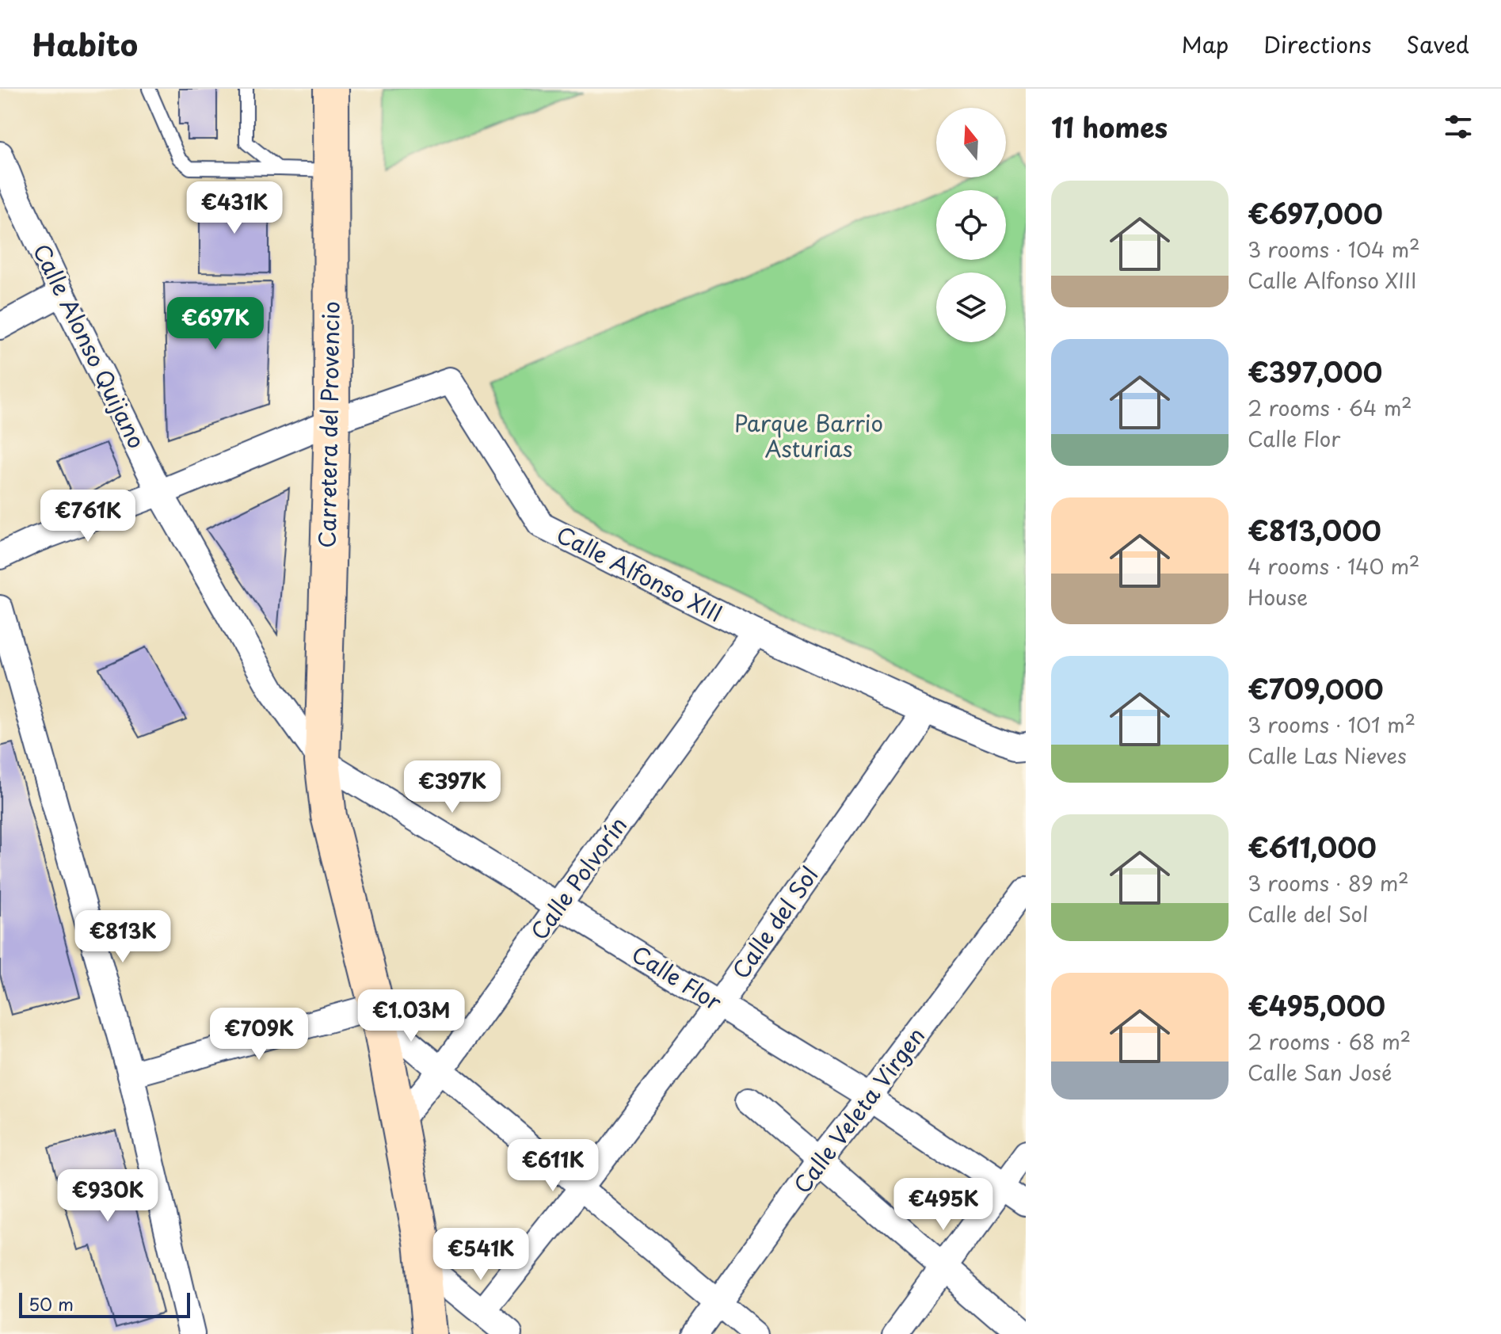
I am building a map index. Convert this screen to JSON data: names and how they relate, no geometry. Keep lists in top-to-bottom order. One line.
{"streets":{"street":["Calle Alonso Quijano","Carretera del Provencio","Calle Alfonso XIII","Calle Polvorín","Calle del Sol","Calle Flor","Calle Veleta Virgen"]},"crossings":[["Calle Alonso Quijano","Carretera del Provencio"],["Calle Alonso Quijano","Calle Alfonso XIII"],["Calle Alonso Quijano","Calle Flor"],["Carretera del Provencio","Calle Alfonso XIII"],["Carretera del Provencio","Calle Polvorín"],["Carretera del Provencio","Calle Flor"],["Calle Alfonso XIII","Calle Polvorín"],["Calle Alfonso XIII","Calle del Sol"],["Calle Polvorín","Calle Flor"],["Calle del Sol","Calle Flor"],["Calle Flor","Calle Veleta Virgen"]],"parks":["Parque Barrio Asturias"],"scale_bar":"50 m","north":"top","page":{"header":"Habito","nav":["Map","Directions","Saved"],"heading":"11 homes","list":[{"name":"€697,000","note":"3 rooms · 104 m² · Calle Alfonso XIII"},{"name":"€397,000","note":"2 rooms · 64 m² · Calle Flor"},{"name":"€813,000","note":"4 rooms · 140 m² · House"},{"name":"€709,000","note":"3 rooms · 101 m² · Calle Las Nieves"},{"name":"€611,000","note":"3 rooms · 89 m² · Calle del Sol"},{"name":"€495,000","note":"2 rooms · 68 m² · Calle San José"}],"price":["€431K","€697K","€761K","€397K","€813K","€1.03M","€709K","€611K","€930K","€495K","€541K"],"scale":"50 m"}}
